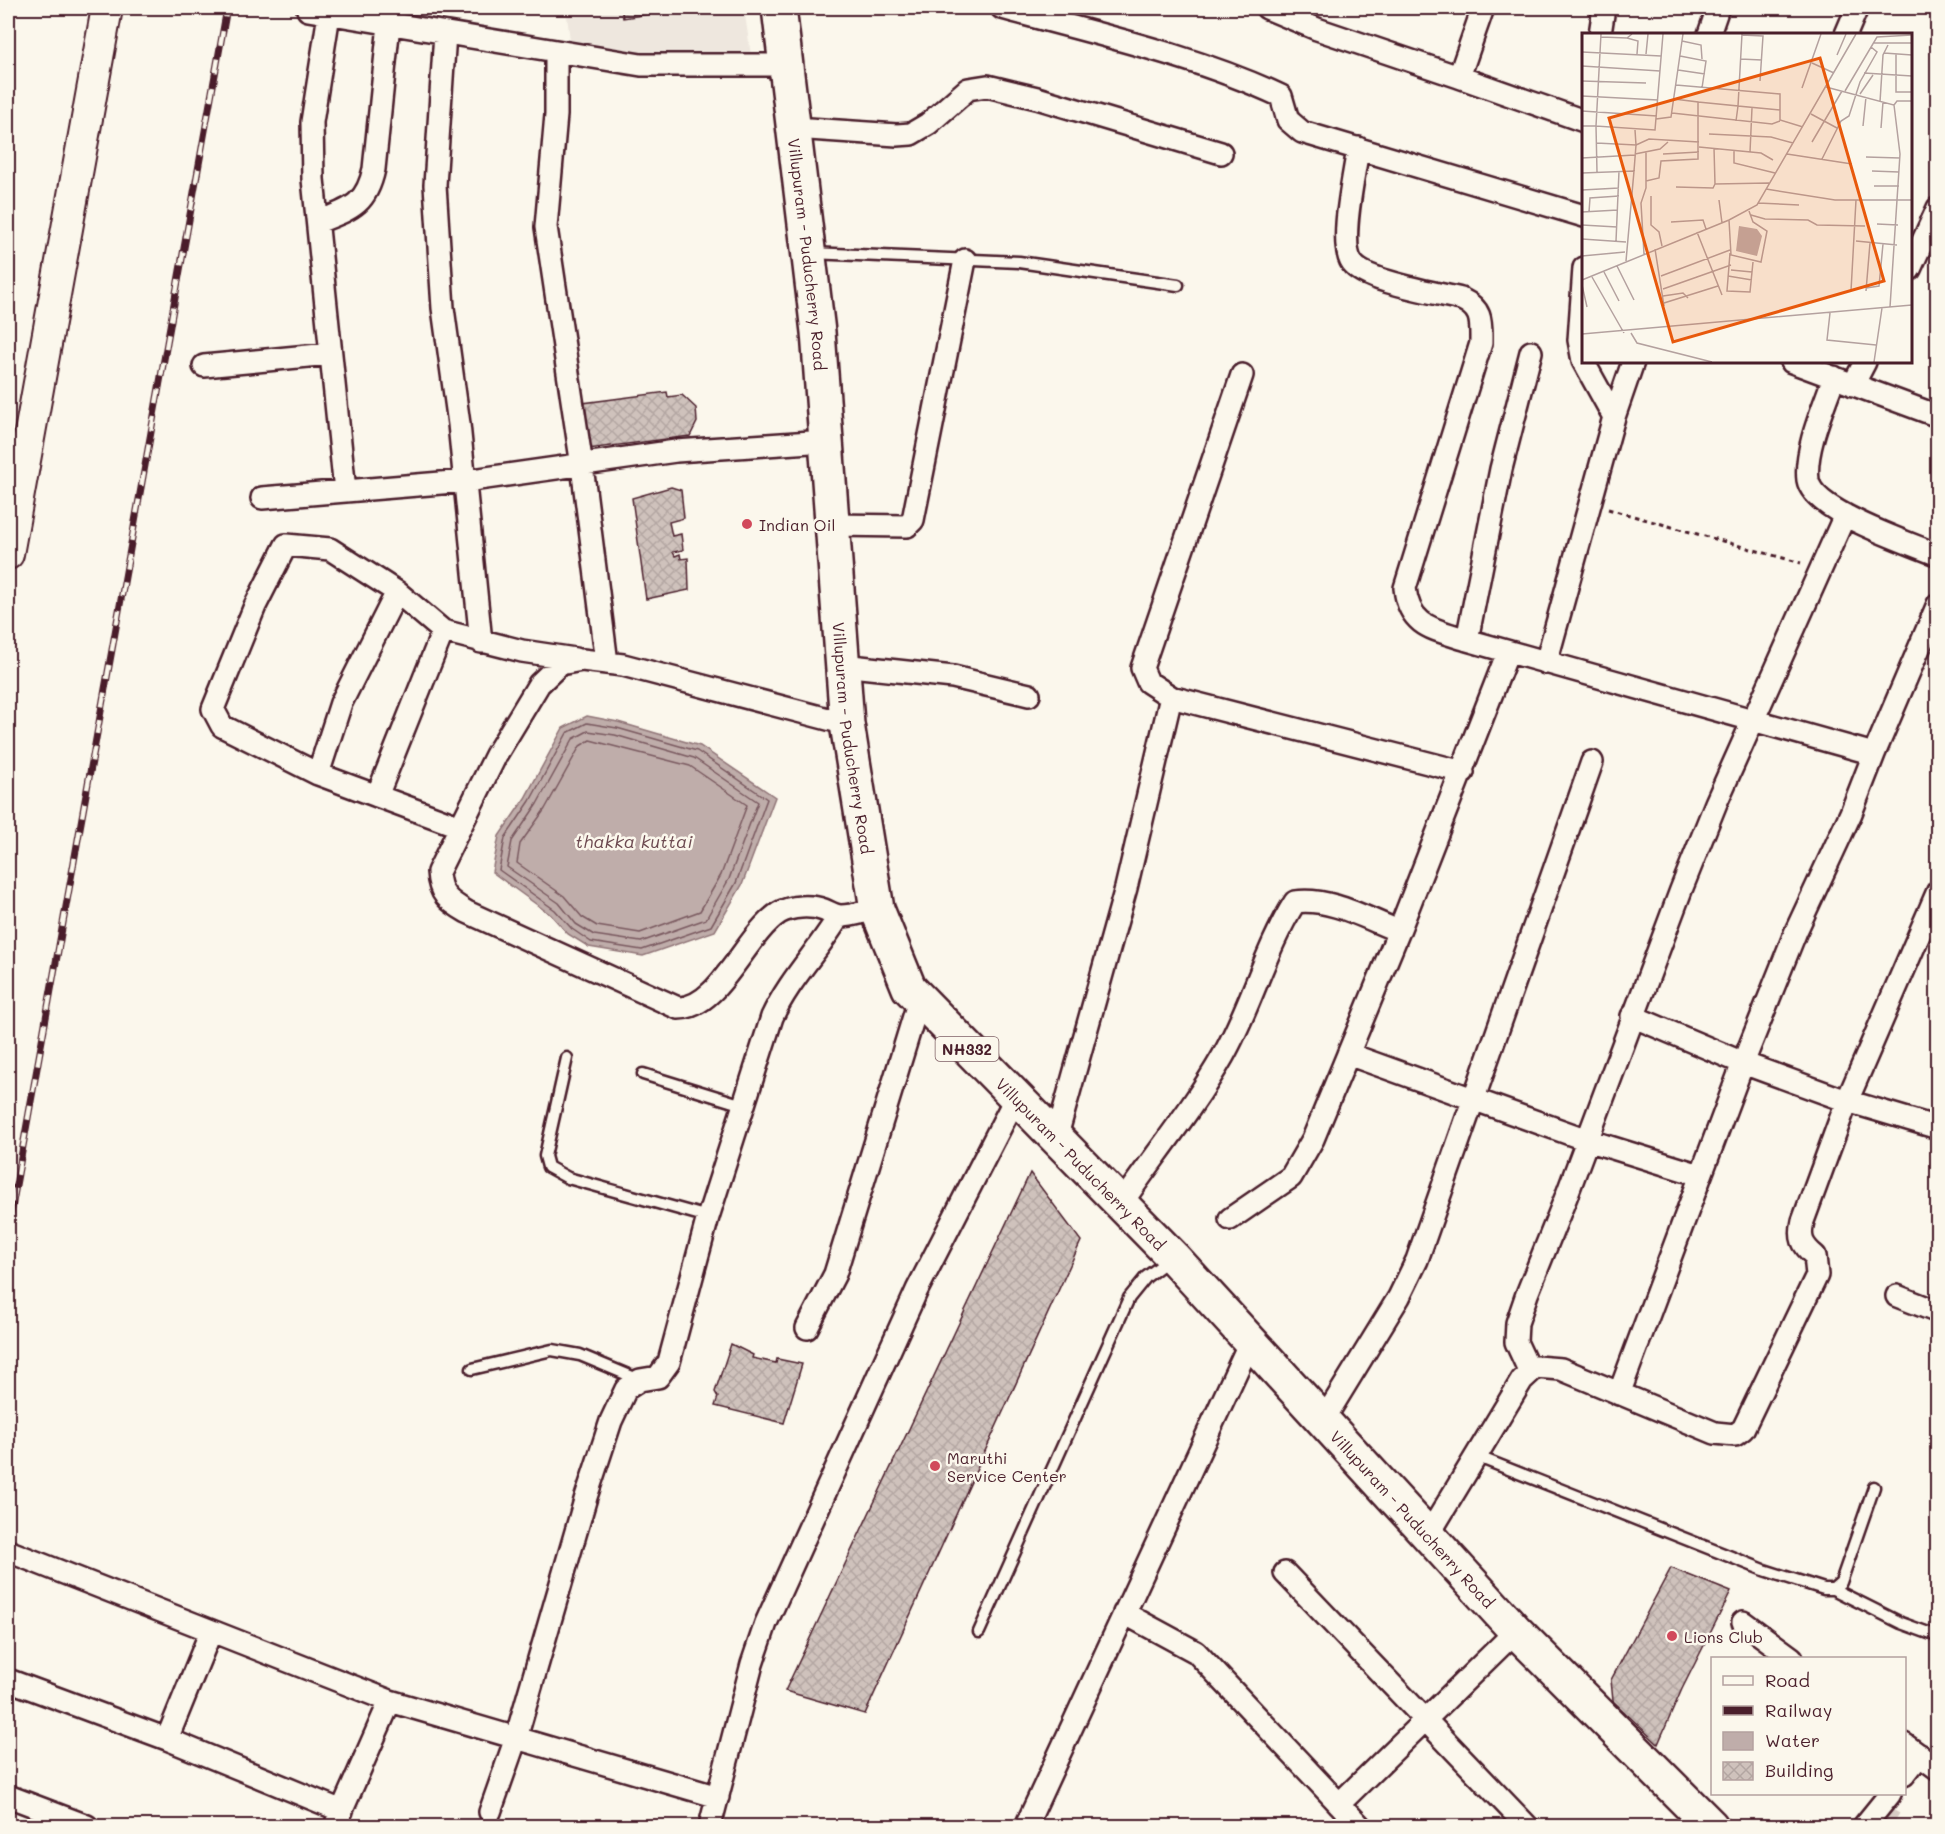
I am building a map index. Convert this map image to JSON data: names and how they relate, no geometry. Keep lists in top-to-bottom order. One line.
{"streets":{"highway":["Villupuram - Puducherry Road","NH332"]},"water":["thakka kuttai"],"places":["Indian Oil","Maruthi Service Center","Lions Club"],"legend":["Road","Railway","Water","Building"]}
